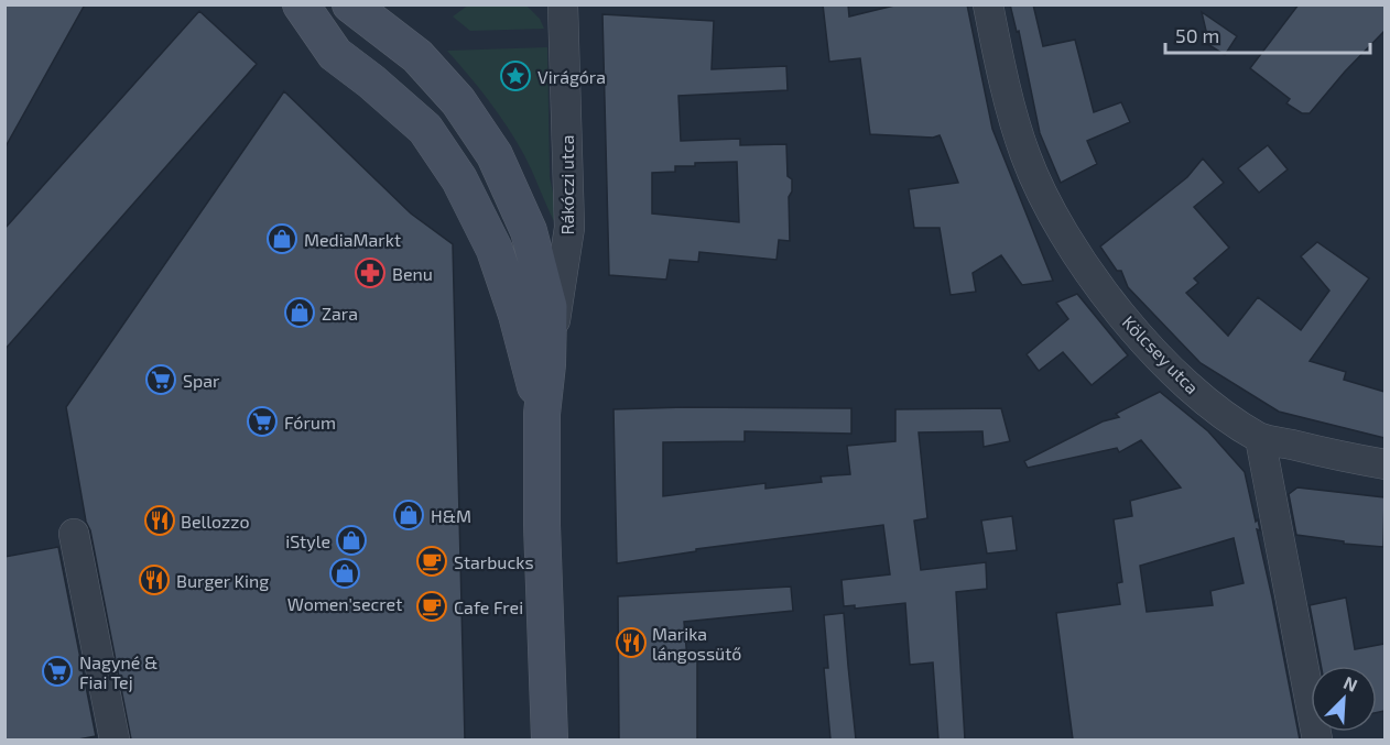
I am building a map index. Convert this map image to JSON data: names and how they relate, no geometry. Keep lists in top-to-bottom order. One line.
{"streets":{"street":["Rákóczi utca","Kölcsey utca"]},"places":{"place":["Virágóra"],"shop":["MediaMarkt","Zara","H&M","iStyle","Women'secret"],"pharmacy":["Benu"],"supermarket":["Spar","Fórum","Nagyné & Fiai Tej"],"restaurant":["Bellozzo","Burger King","Marika lángossütő"],"cafe":["Starbucks","Cafe Frei"]},"scale_bar":"50 m","north":"top right"}
